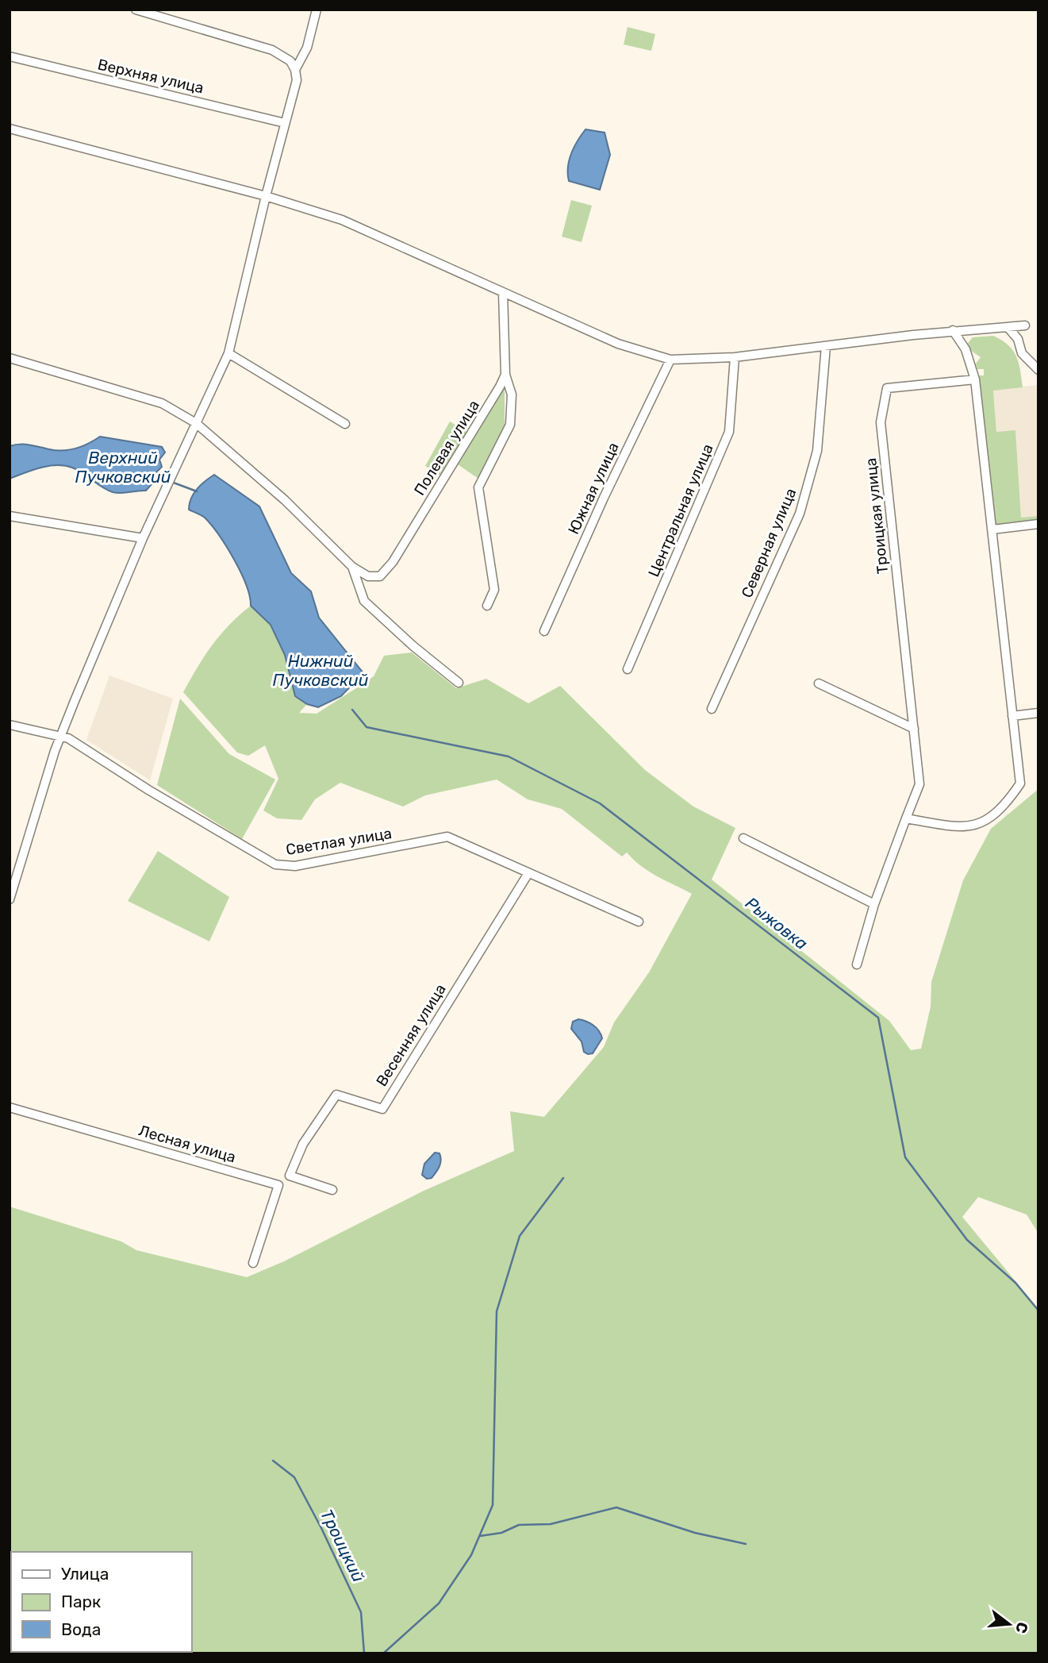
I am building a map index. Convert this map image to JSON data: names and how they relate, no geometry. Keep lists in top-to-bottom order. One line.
{"streets":{"street":["Верхняя улица","Полевая улица","Южная улица","Центральная улица","Троицкая улица","Северная улица","Светлая улица","Весенняя улица","Лесная улица"]},"crossings":[["Светлая улица","Весенняя улица"]],"water":["Верхний Пучковский","Нижний Пучковский","Рыжовка","Троицкий"],"legend":["Улица","Парк","Вода"],"north":"right"}
